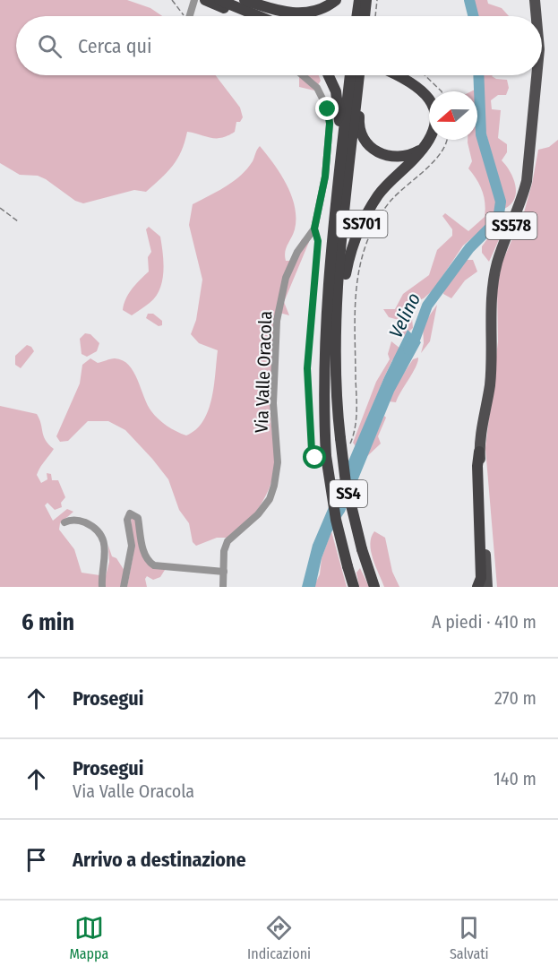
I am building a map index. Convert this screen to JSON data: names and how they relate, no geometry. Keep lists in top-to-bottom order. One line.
{"streets":{"highway":["SS701","SS4"],"main road":["SS578"],"street":["Via Valle Oracola"]},"crossings":[["SS701","SS4"]],"water":["Velino"],"north":"left","page":{"search":"Cerca qui","heading":["6 min","A piedi · 410 m"],"list":[["Prosegui","270 m"],["Prosegui","Via Valle Oracola","140 m"],"Arrivo a destinazione"],"nav":["Mappa","Indicazioni","Salvati"]}}
